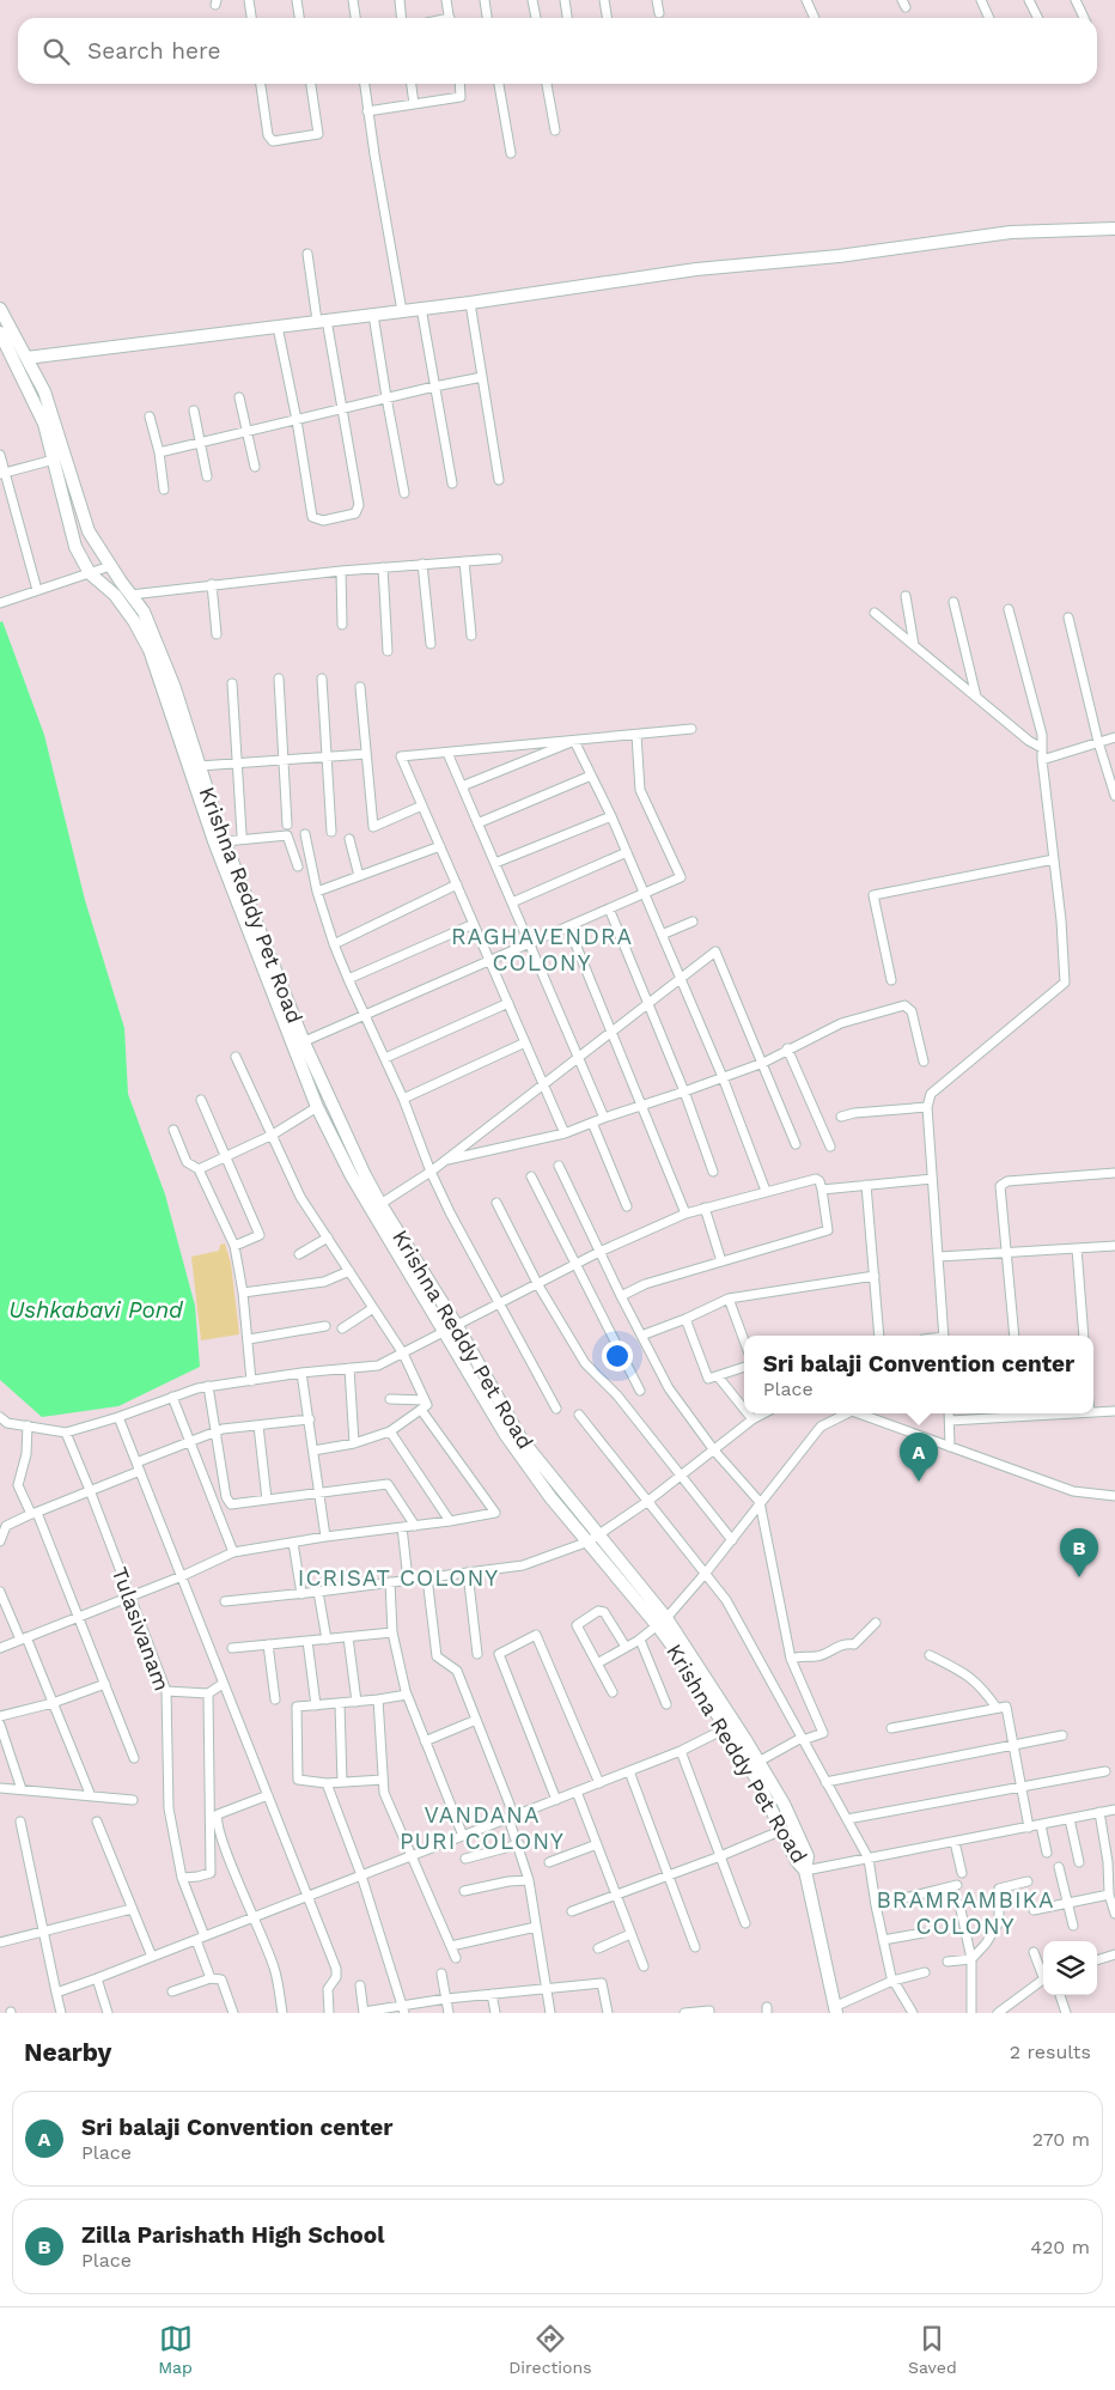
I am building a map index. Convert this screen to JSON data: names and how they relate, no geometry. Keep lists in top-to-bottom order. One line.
{"streets":{"main road":["Krishna Reddy Pet Road"],"street":["Tulasivanam"]},"districts":["RAGHAVENDRA COLONY","ICRISAT COLONY","VANDANA PURI COLONY","BRAMRAMBIKA COLONY"],"water":["Ushkabavi Pond"],"page":{"search":"Search here","popup":["Sri balaji Convention center","Place"],"pins":["A","B"],"heading":["Nearby","2 results"],"list":[{"mark":"A","name":"Sri balaji Convention center","note":"Place","value":"270 m"},{"mark":"B","name":"Zilla Parishath High School","note":"Place","value":"420 m"}],"nav":["Map","Directions","Saved"]}}
